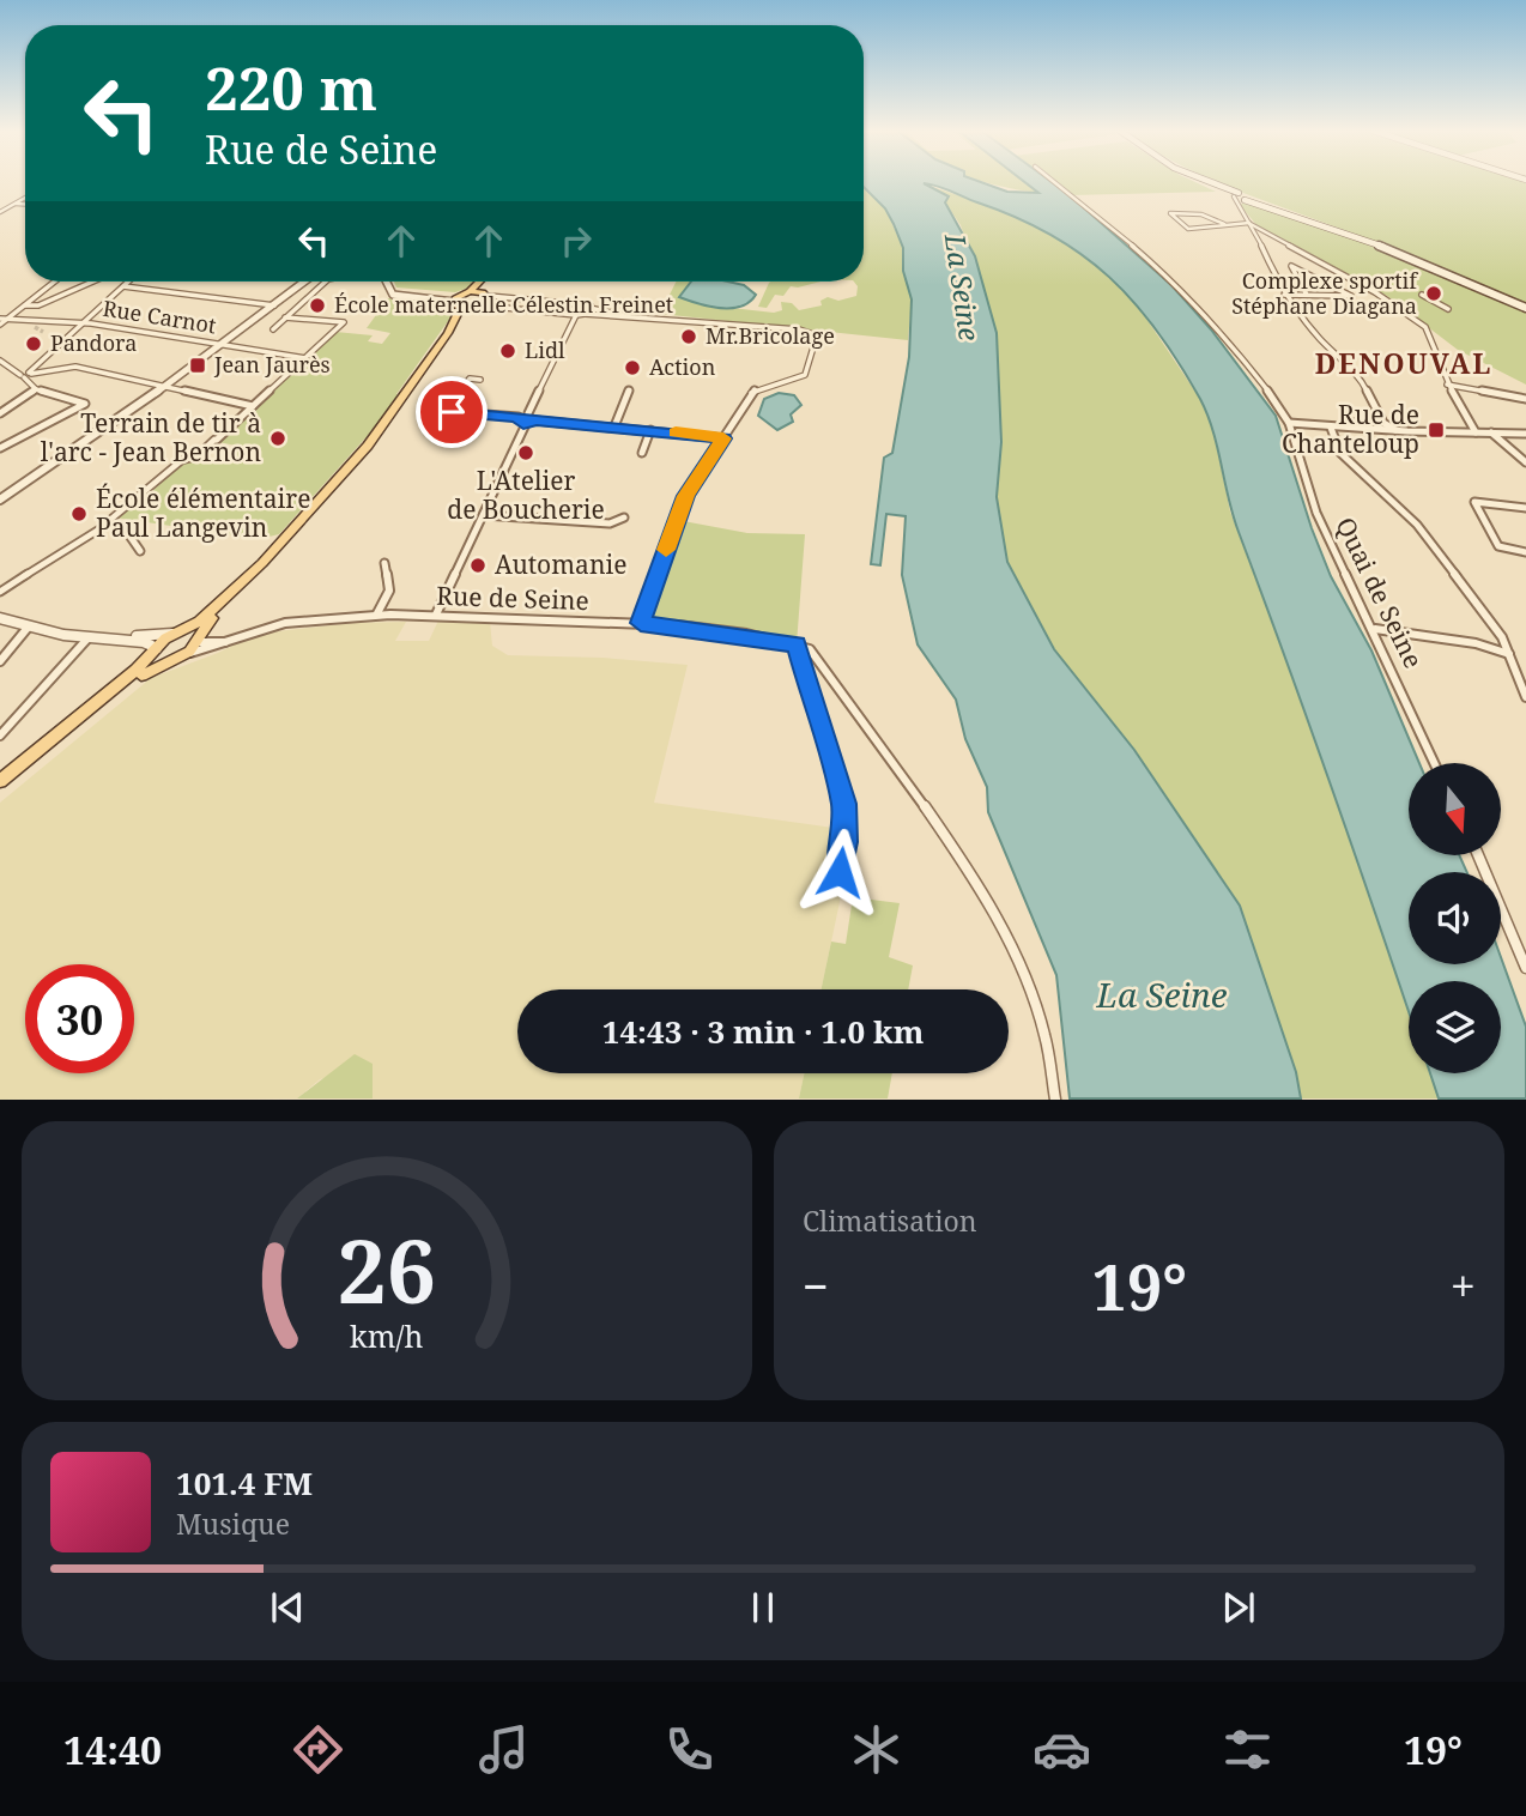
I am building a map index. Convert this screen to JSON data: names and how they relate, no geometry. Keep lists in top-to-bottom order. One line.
{"streets":{"street":["Rue Carnot","Quai de Seine","Rue de Seine"]},"districts":["DENOUVAL"],"water":["La Seine"],"places":{"other":["Complexe sportif Stéphane Diagana","École maternelle Célestin Freinet","Mr.Bricolage","Pandora","Lidl","Action","Terrain de tir à l'arc - Jean Bernon","L'Atelier de Boucherie","École élémentaire Paul Langevin","Automanie"],"transit":["Jean Jaurès","Rue de Chanteloup"]},"north":"bottom","page":{"turn":["220 m","Rue de Seine"],"limit":"30","trip":"14:43 · 3 min · 1.0 km","tile":"Climatisation","heat":["−","19°","+"],"song":["101.4 FM","Musique"],"tabs":["14:40","19°"],"gauge":["26","km/h"]}}
